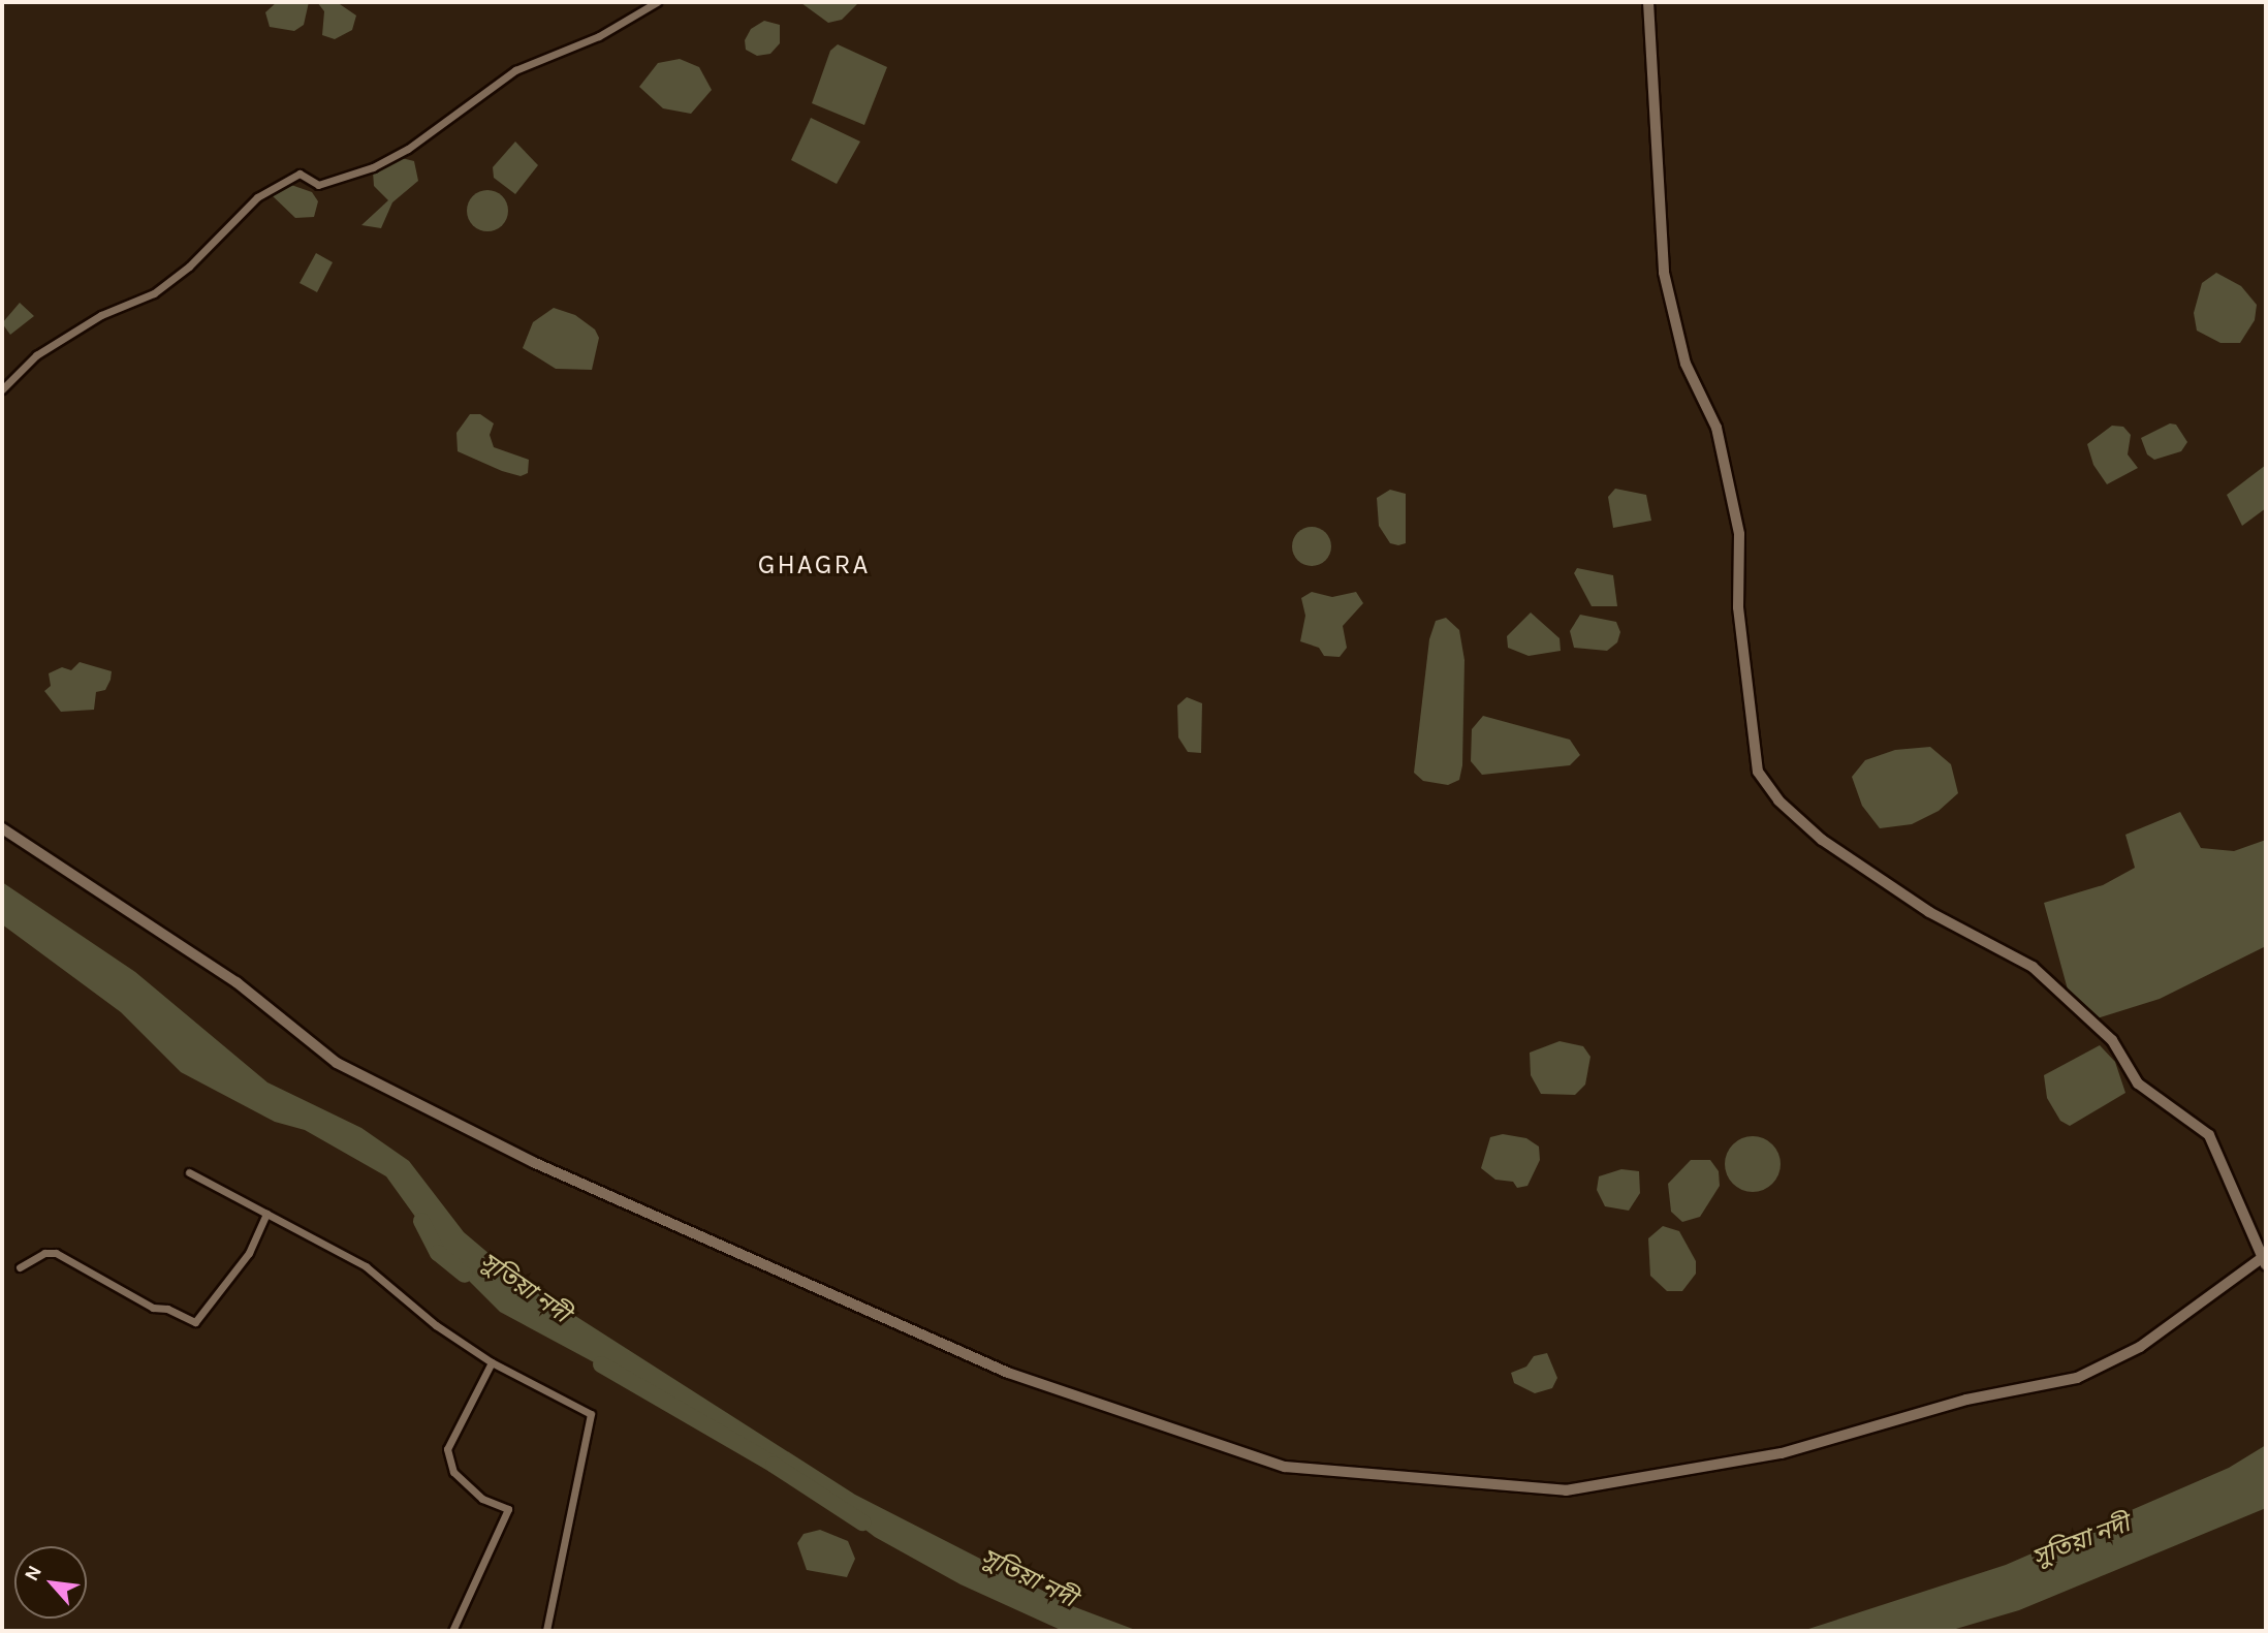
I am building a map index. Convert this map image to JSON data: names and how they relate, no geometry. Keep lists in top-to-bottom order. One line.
{"districts":["GHAGRA"],"water":["সুতিয়া নদী"],"north":"top left"}
